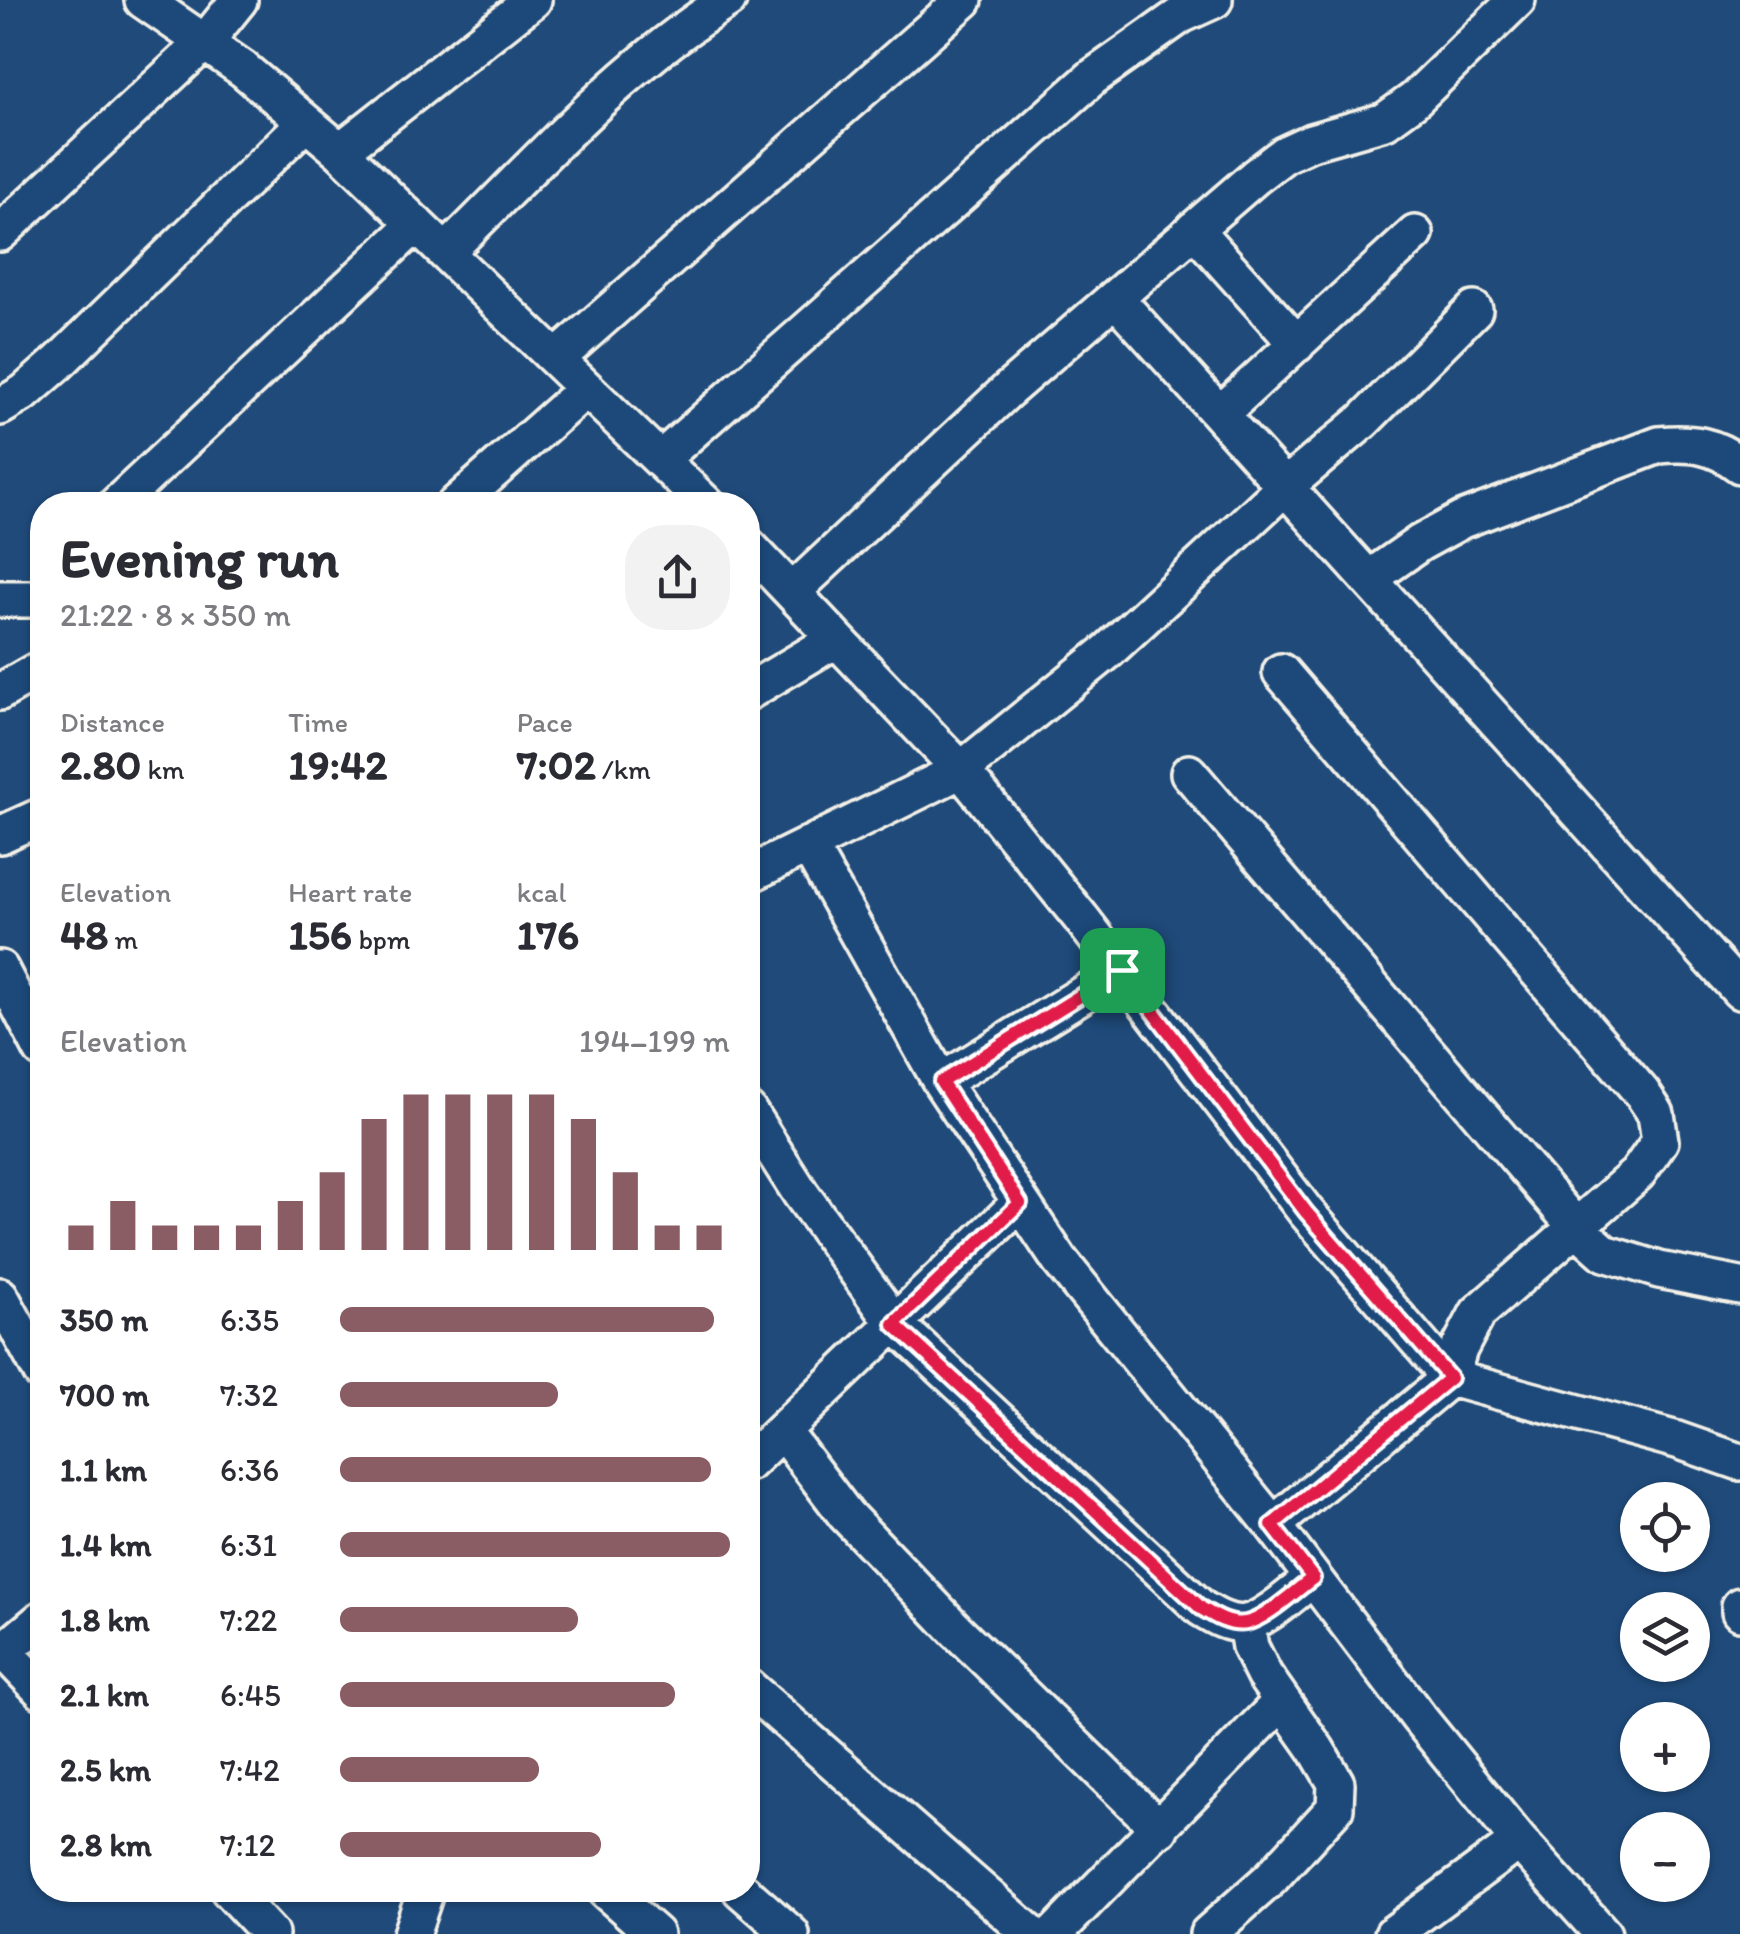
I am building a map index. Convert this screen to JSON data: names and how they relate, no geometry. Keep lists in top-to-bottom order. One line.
{"page":{"heading":["Evening run","21:22 · 8 × 350 m"],"stats":[["Distance","2.80 km"],["Time","19:42"],["Pace","7:02 /km"],["Elevation","48 m"],["Heart rate","156 bpm"],["kcal","176"]],"chart":["Elevation","194–199 m"],"list":[{"name":"350 m","note":"6:35"},{"name":"700 m","note":"7:32"},{"name":"1.1 km","note":"6:36"},{"name":"1.4 km","note":"6:31"},{"name":"1.8 km","note":"7:22"},{"name":"2.1 km","note":"6:45"},{"name":"2.5 km","note":"7:42"},{"name":"2.8 km","note":"7:12"}],"map_buttons":["+","−"]}}
